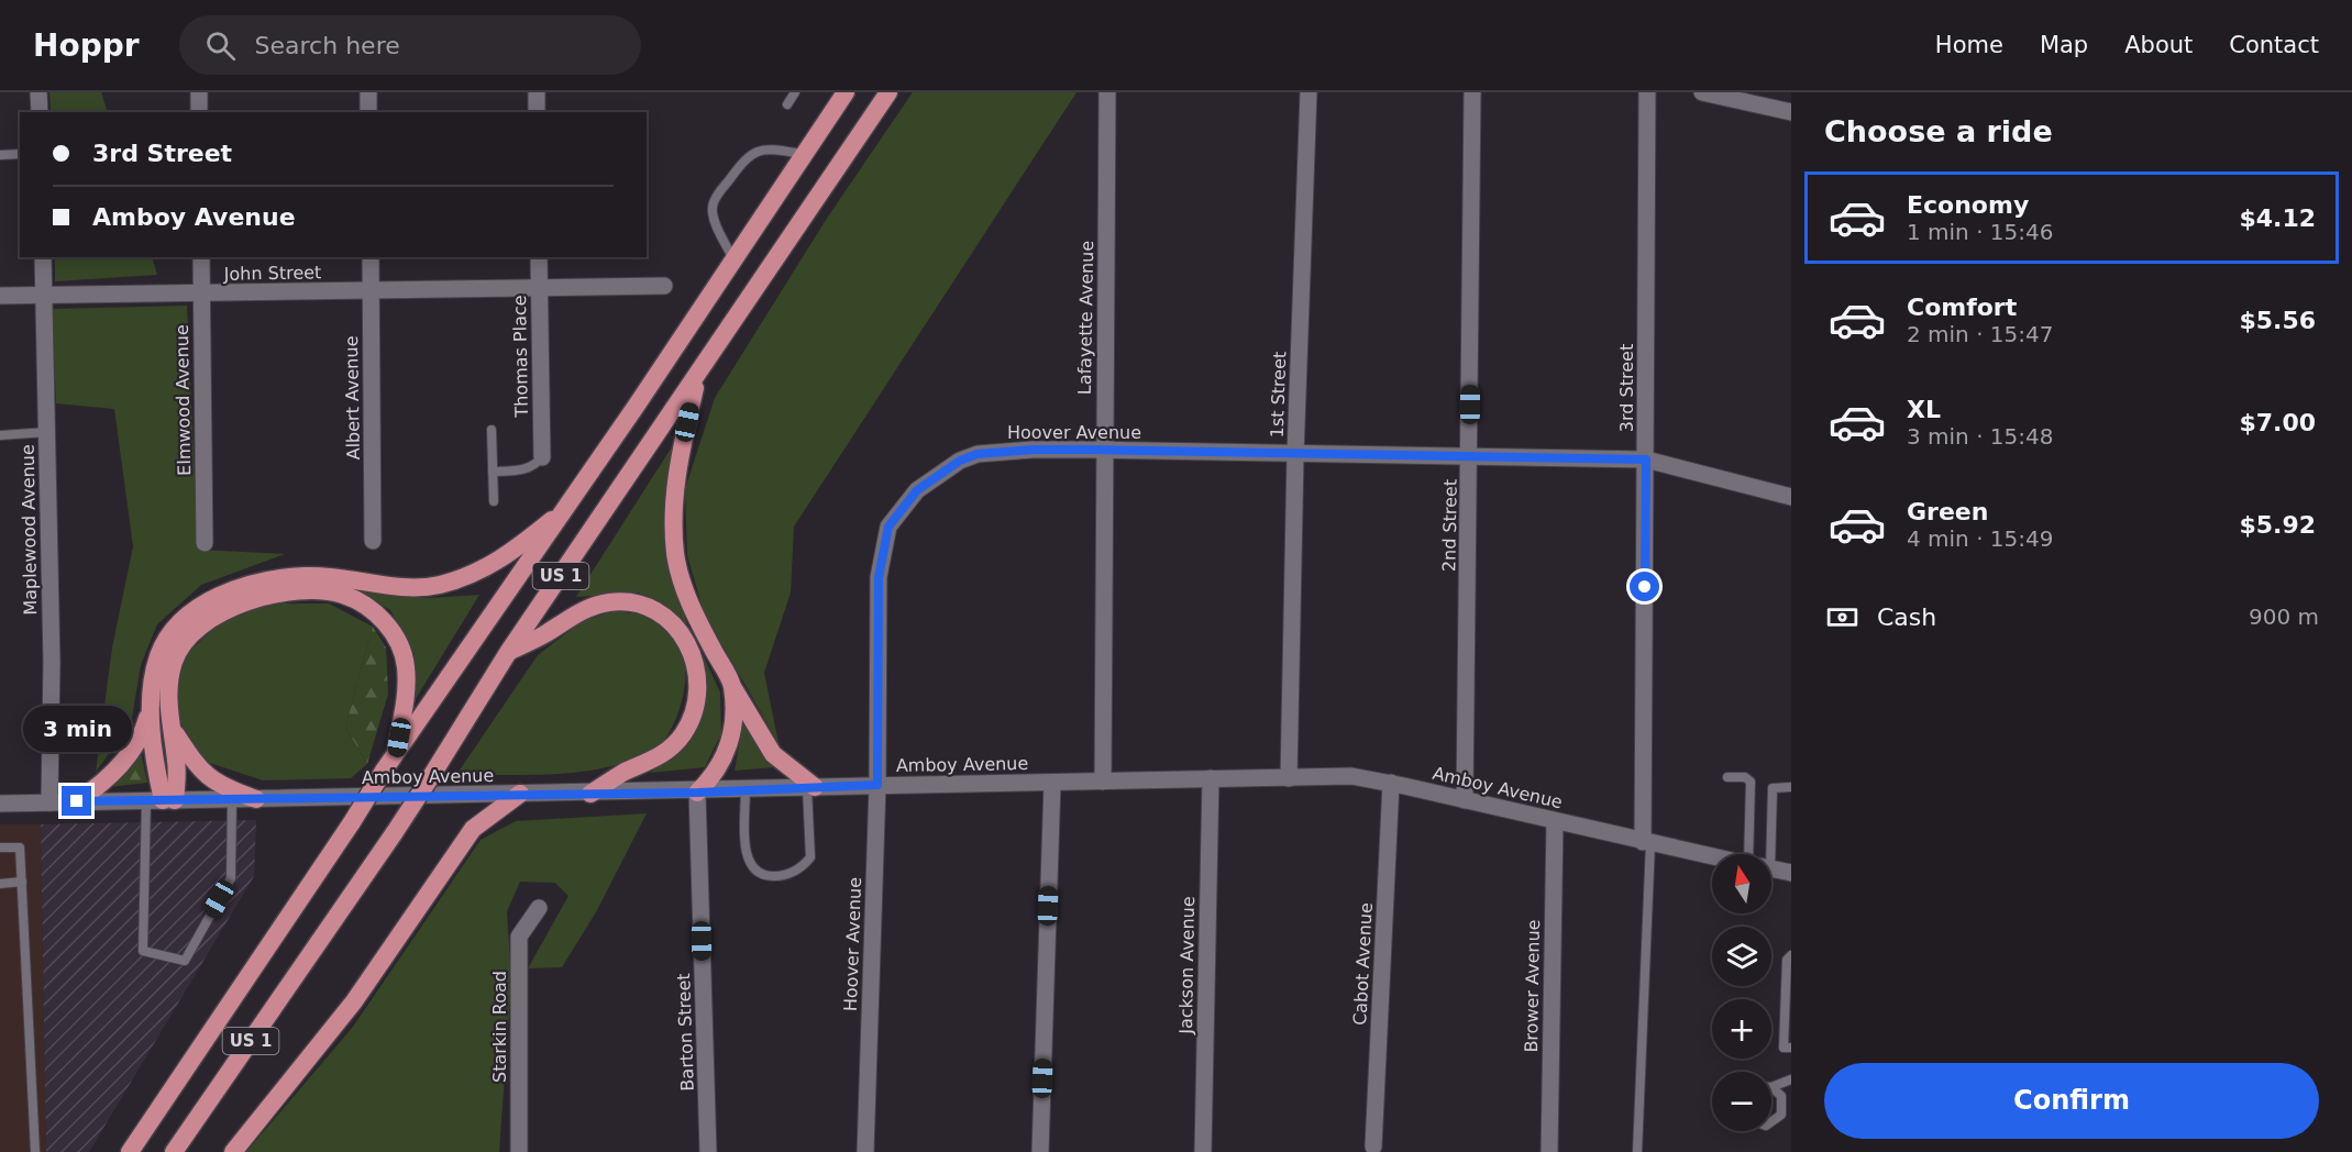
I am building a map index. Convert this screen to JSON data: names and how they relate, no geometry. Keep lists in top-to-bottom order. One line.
{"streets":{"highway":["US 1"],"street":["John Street","Lafayette Avenue","Thomas Place","3rd Street","1st Street","Albert Avenue","Elmwood Avenue","Hoover Avenue","2nd Street","Maplewood Avenue","Amboy Avenue","Cabot Avenue","Jackson Avenue","Brower Avenue","Starkin Road","Barton Street"]},"crossings":[["John Street","Thomas Place"],["John Street","Albert Avenue"],["John Street","Elmwood Avenue"],["John Street","Maplewood Avenue"],["Lafayette Avenue","Hoover Avenue"],["Lafayette Avenue","Amboy Avenue"],["3rd Street","Hoover Avenue"],["3rd Street","Amboy Avenue"],["1st Street","Hoover Avenue"],["1st Street","Amboy Avenue"],["Hoover Avenue","2nd Street"],["Hoover Avenue","Amboy Avenue"],["2nd Street","Amboy Avenue"],["Amboy Avenue","Cabot Avenue"],["Amboy Avenue","Jackson Avenue"],["Amboy Avenue","Brower Avenue"],["Amboy Avenue","Barton Street"]],"north":"top","page":{"header":"Hoppr","search":"Search here","nav":["Home","Map","About","Contact"],"heading":"Choose a ride","banner":["3rd Street","Amboy Avenue"],"list":[{"name":"Economy","note":"1 min · 15:46","value":"$4.12"},{"name":"Comfort","note":"2 min · 15:47","value":"$5.56"},{"name":"XL","note":"3 min · 15:48","value":"$7.00"},{"name":"Green","note":"4 min · 15:49","value":"$5.92"}],"pay":["Cash","900 m"],"bubble":"3 min","map_buttons":["+","−"],"buttons":"Confirm"}}
